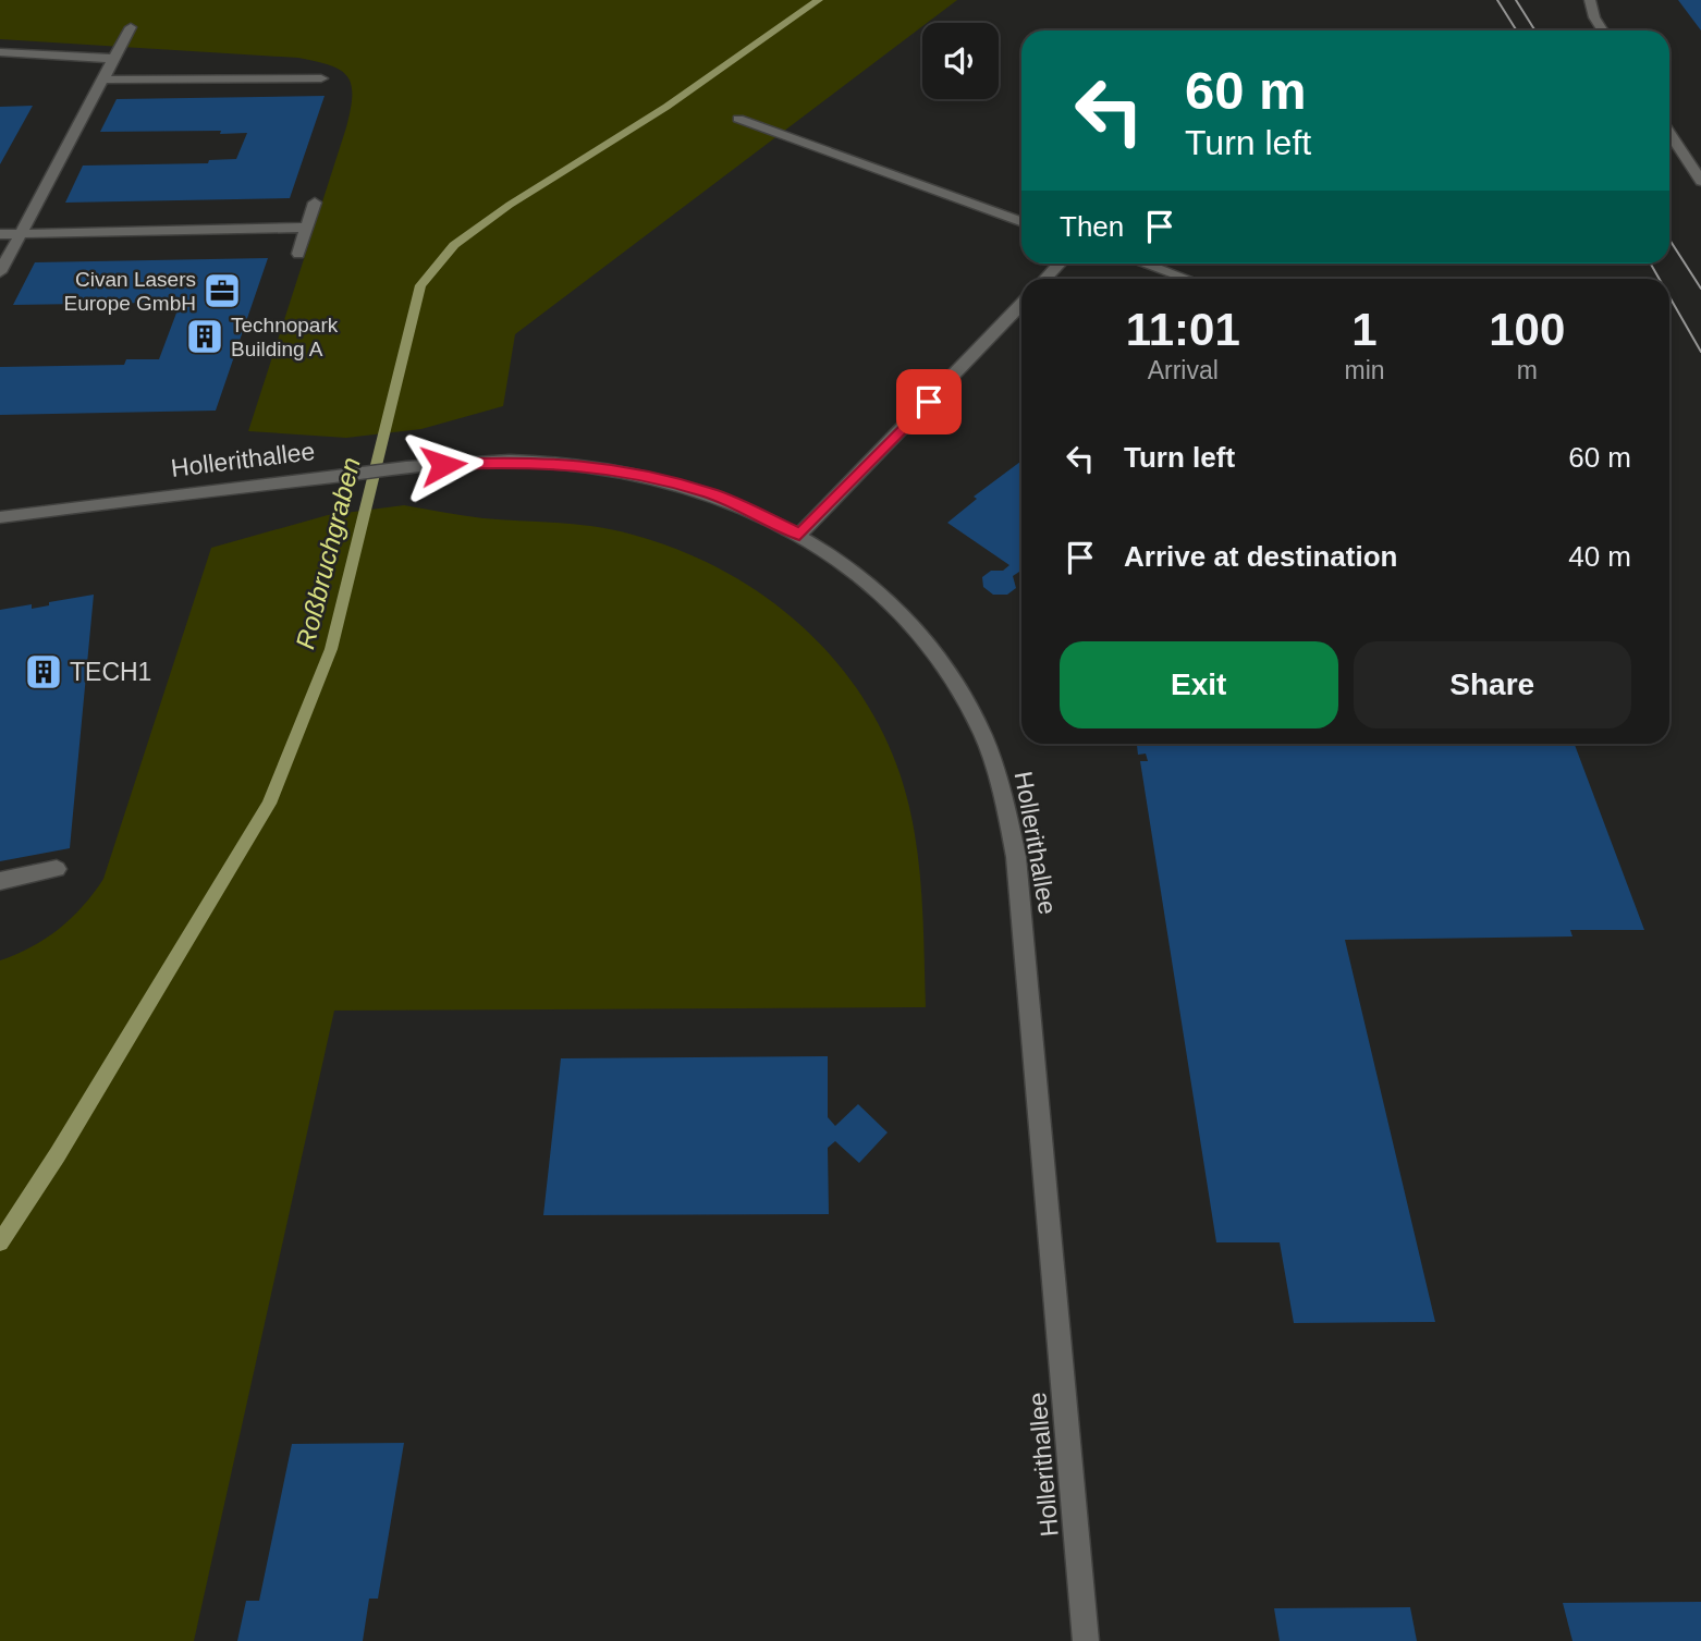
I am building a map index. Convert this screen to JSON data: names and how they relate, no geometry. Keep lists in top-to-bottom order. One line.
{"streets":{"street":["Hollerithallee"]},"water":["Roßbruchgraben"],"places":{"office":["Civan Lasers Europe GmbH"],"building":["Technopark Building A","TECH1"]},"page":{"turn":["60 m","Turn left"],"then":"Then","eta":["11:01","Arrival","1","min","100","m"],"list":[{"name":"Turn left","value":"60 m"},{"name":"Arrive at destination","value":"40 m"}],"buttons":["Exit","Share"]}}
